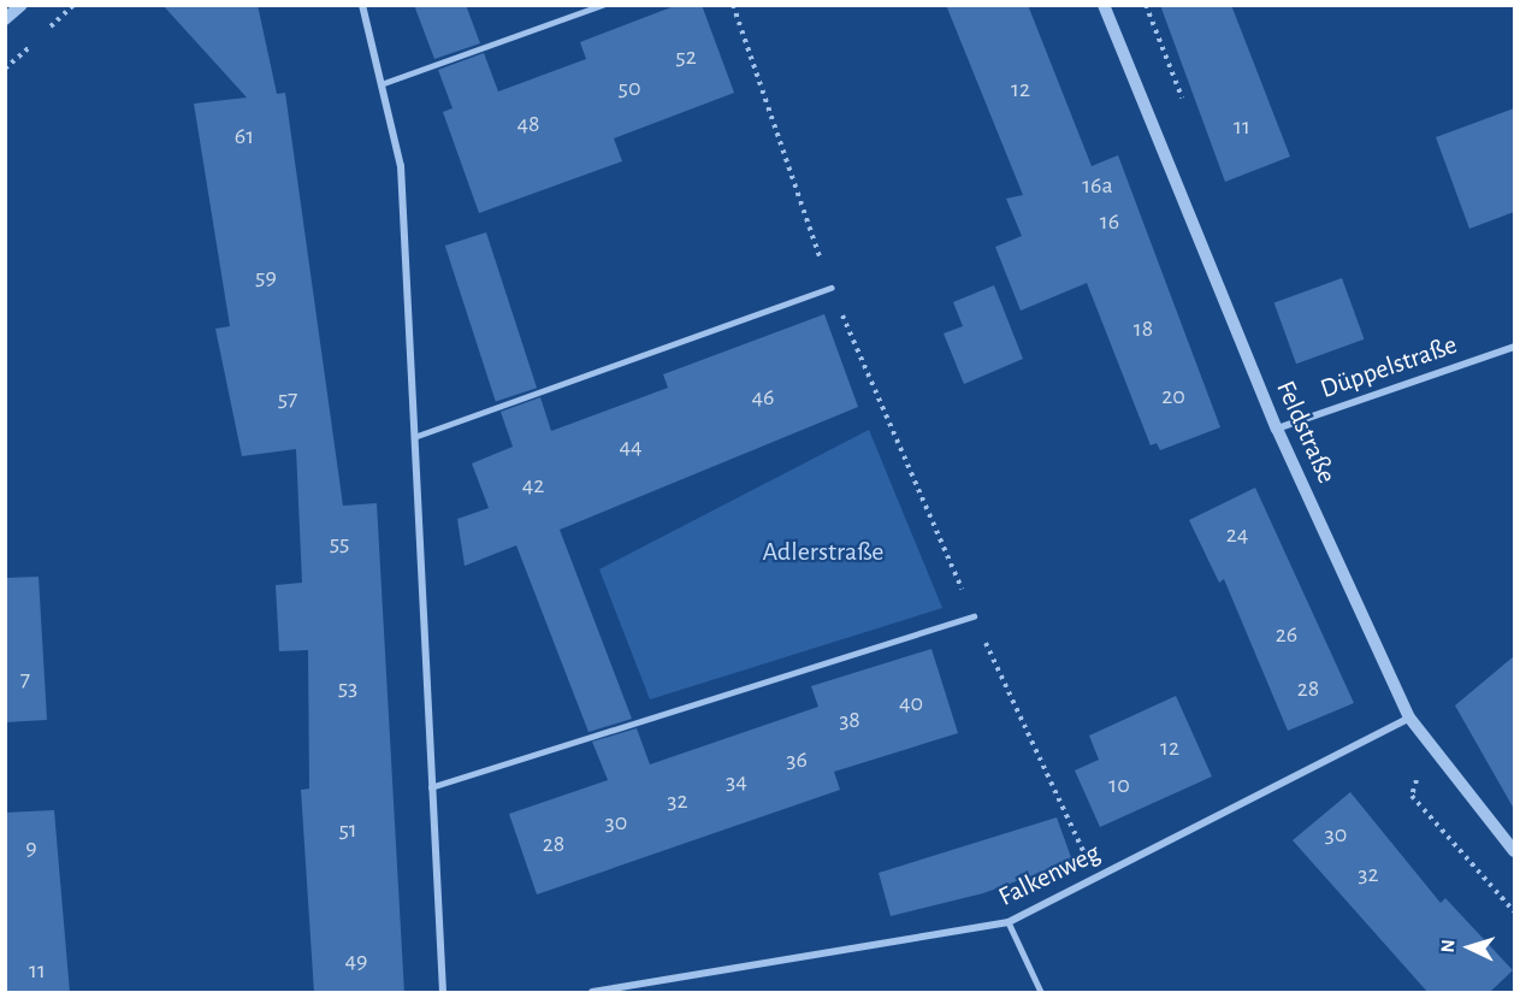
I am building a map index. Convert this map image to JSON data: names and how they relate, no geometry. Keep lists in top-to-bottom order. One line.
{"streets":{"street":["Düppelstraße","Feldstraße","Falkenweg"]},"crossings":[["Düppelstraße","Feldstraße"],["Feldstraße","Falkenweg"]],"parks":["Adlerstraße"],"house_numbers":["52","50","12","48","11","61","16a","16","59","18","20","46","57","44","42","24","55","26","7","53","28","40","38","12","36","34","10","32","30","51","30","28","9","32","49","11"],"north":"left"}
